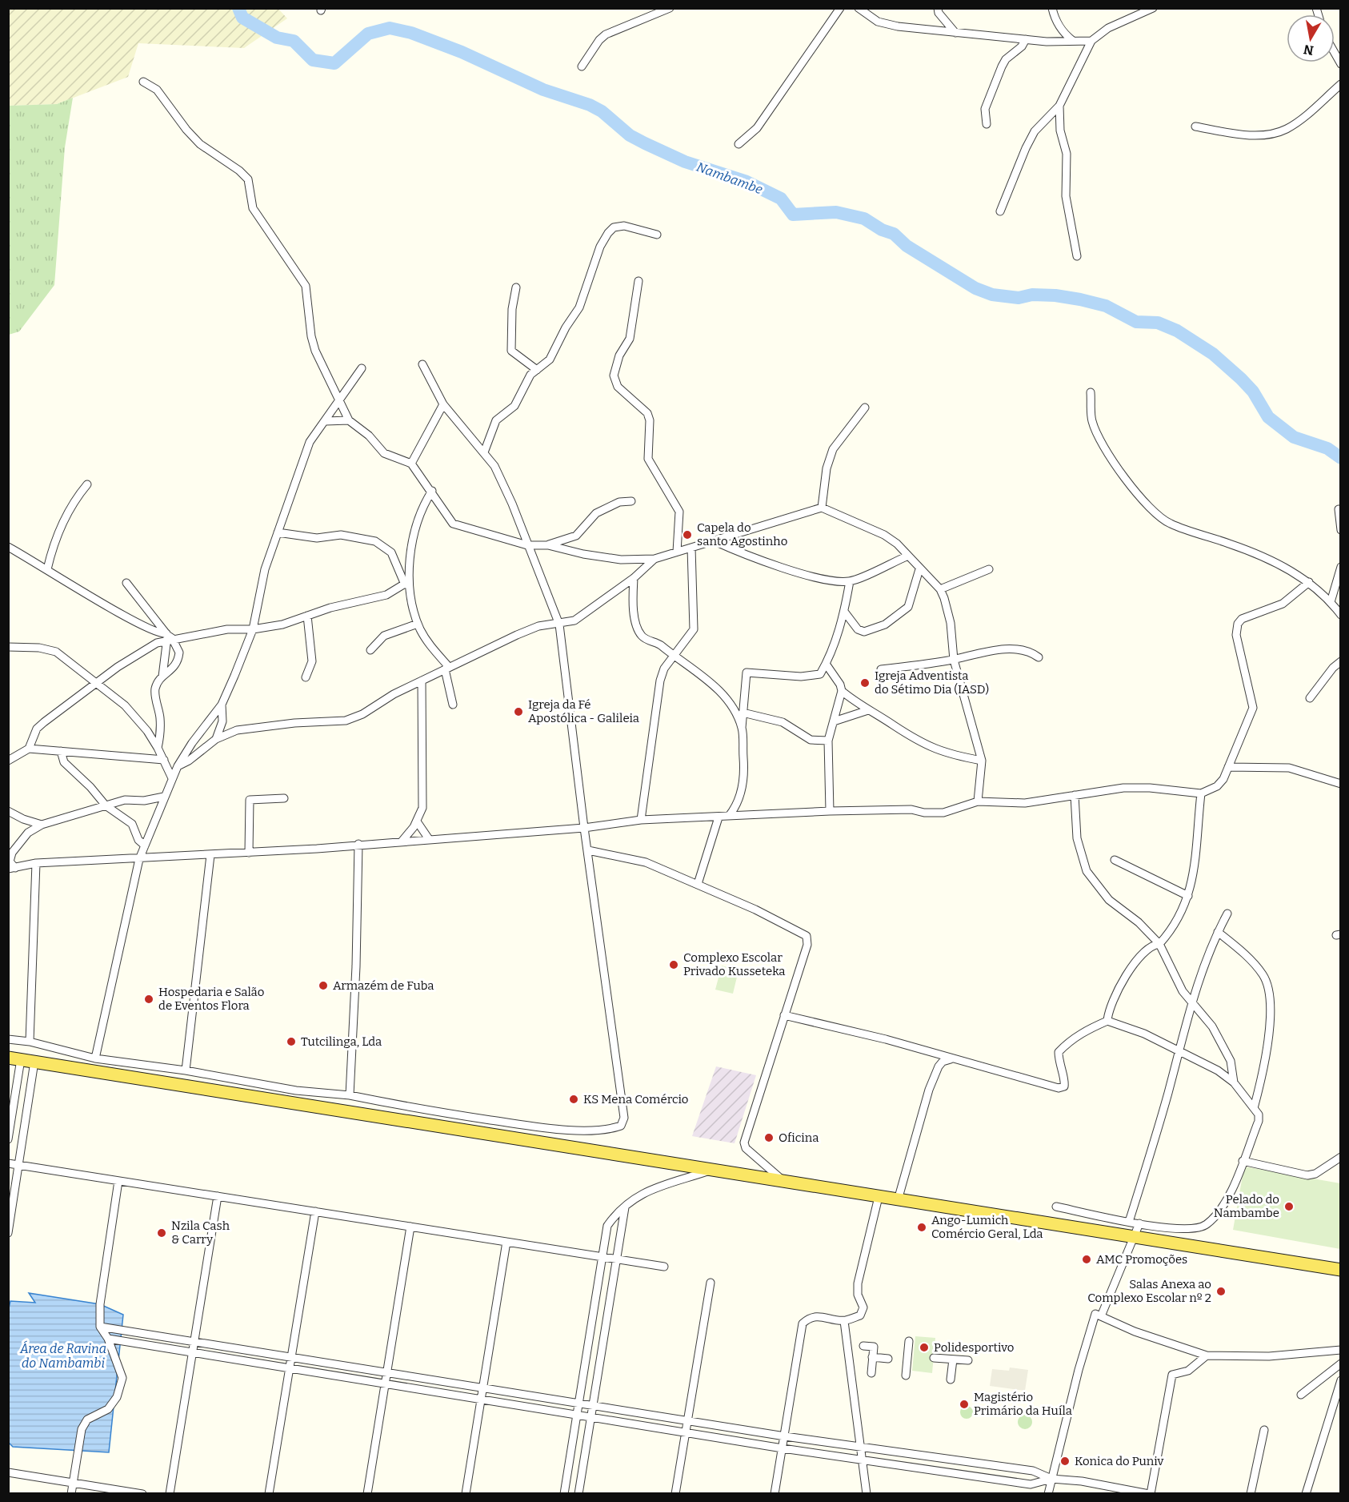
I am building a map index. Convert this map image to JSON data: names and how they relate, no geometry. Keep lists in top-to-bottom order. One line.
{"water":["Nambambe","Área de Ravina do Nambambi"],"places":["Capela do santo Agostinho","Igreja Adventista do Sétimo Dia (IASD)","Igreja da Fé Apostólica - Galileia","Complexo Escolar Privado Kusseteka","Armazém de Fuba","Hospedaria e Salão de Eventos Flora","Tutcilinga, Lda","KS Mena Comércio","Oficina","Pelado do Nambambe","Ango-Lumich Comércio Geral, Lda","Nzila Cash & Carry","AMC Promoções","Salas Anexa ao Complexo Escolar nº 2","Polidesportivo","Magistério Primário da Huíla","Konica do Puniv"],"north":"bottom"}
